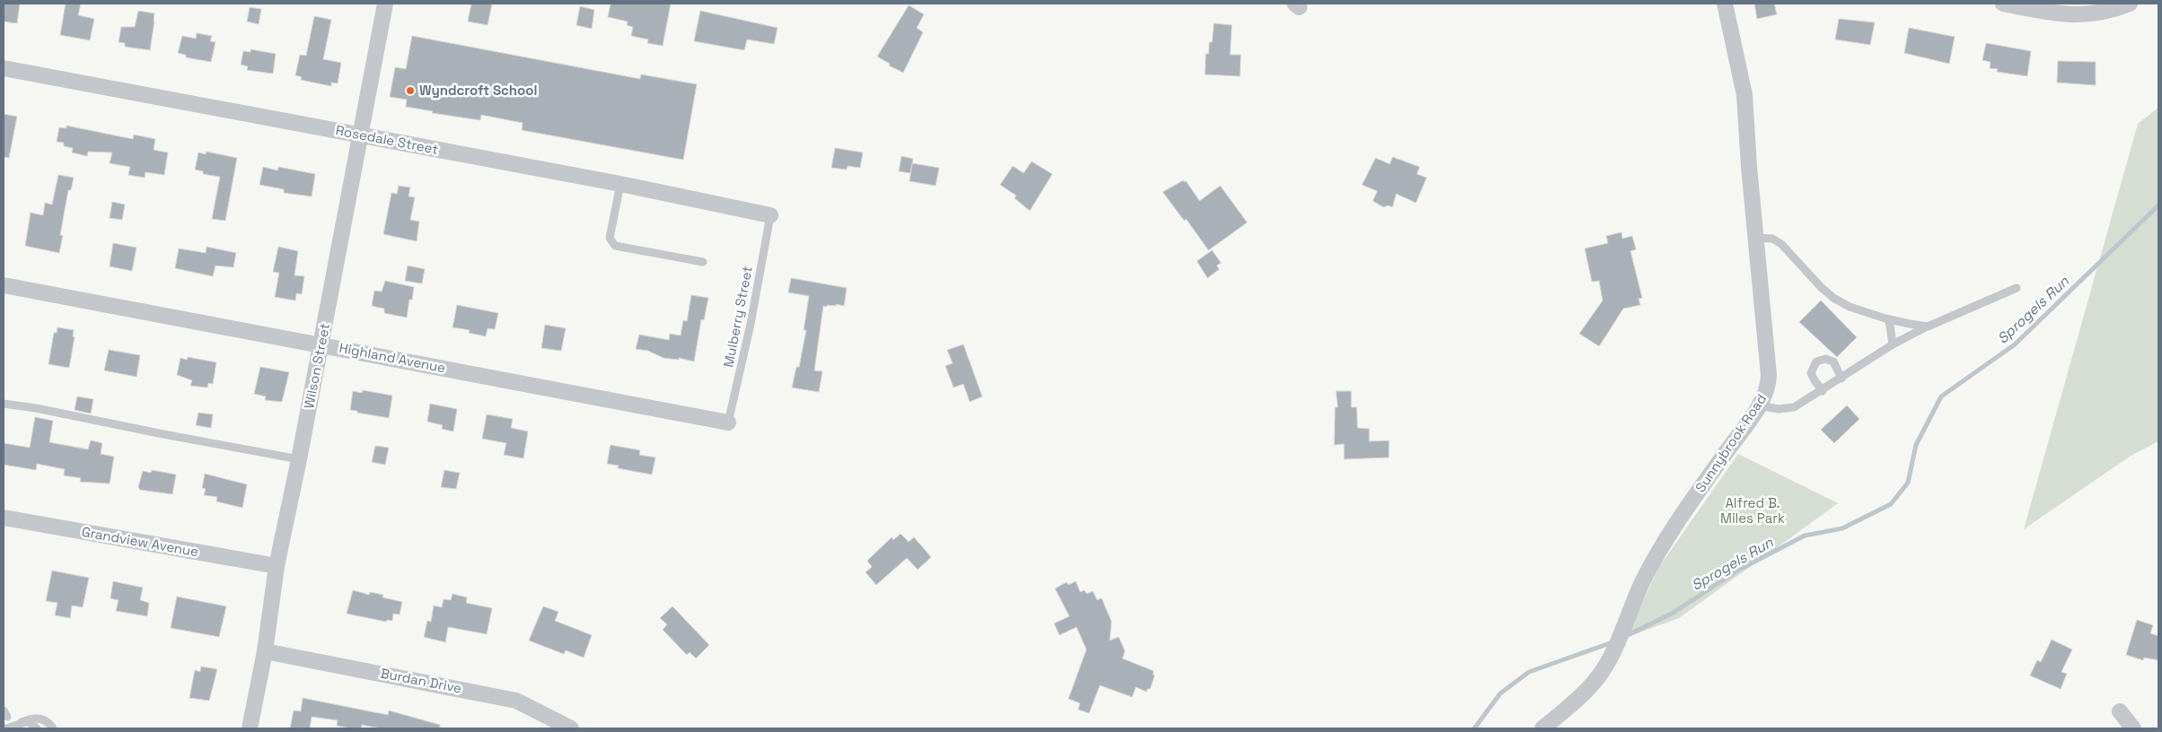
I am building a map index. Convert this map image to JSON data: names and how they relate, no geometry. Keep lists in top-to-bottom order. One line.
{"streets":{"street":["Rosedale Street","Highland Avenue","Wilson Street","Sunnybrook Road","Grandview Avenue","Burdan Drive"],"lane":["Mulberry Street"]},"crossings":[["Rosedale Street","Mulberry Street"],["Rosedale Street","Wilson Street"],["Mulberry Street","Highland Avenue"],["Highland Avenue","Wilson Street"],["Wilson Street","Grandview Avenue"],["Wilson Street","Burdan Drive"]],"water":["Sprogels Run"],"parks":["Alfred B. Miles Park"],"places":["Wyndcroft School"]}
